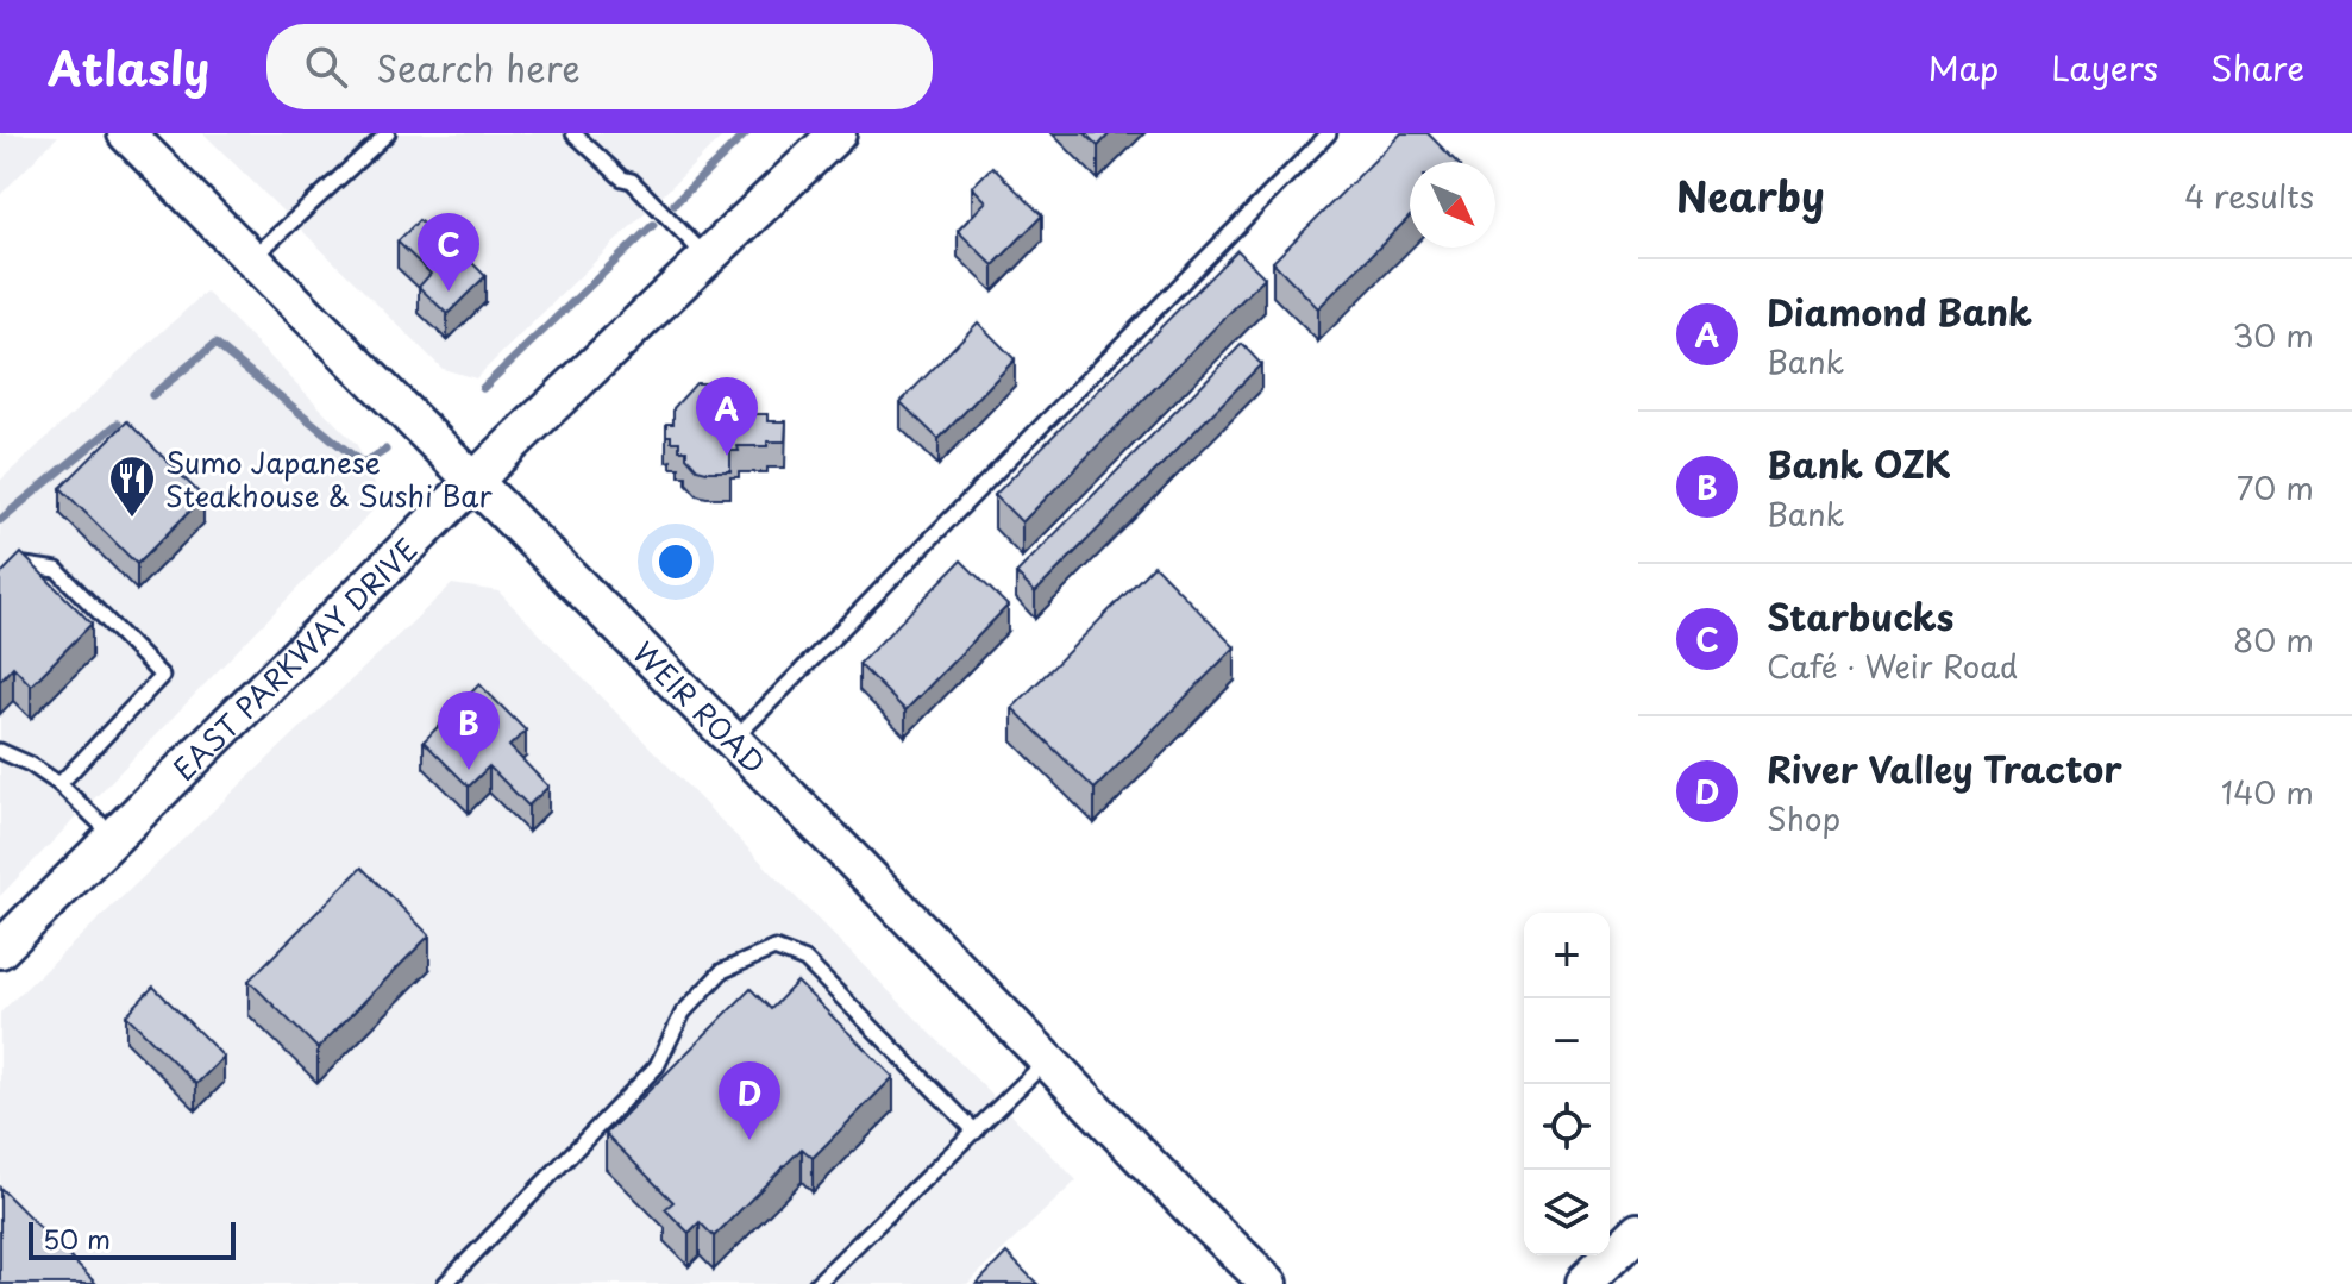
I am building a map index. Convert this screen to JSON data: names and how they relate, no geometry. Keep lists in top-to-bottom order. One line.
{"streets":{"main road":["EAST PARKWAY DRIVE","WEIR ROAD"]},"crossings":[["EAST PARKWAY DRIVE","WEIR ROAD"]],"places":{"restaurant":["Sumo Japanese Steakhouse & Sushi Bar"]},"scale_bar":"50 m","north":"bottom right","page":{"header":"Atlasly","search":"Search here","nav":["Map","Layers","Share"],"heading":["Nearby","4 results"],"pins":["C","A","B","D"],"list":[{"mark":"A","name":"Diamond Bank","note":"Bank","value":"30 m"},{"mark":"B","name":"Bank OZK","note":"Bank","value":"70 m"},{"mark":"C","name":"Starbucks","note":"Café · Weir Road","value":"80 m"},{"mark":"D","name":"River Valley Tractor","note":"Shop","value":"140 m"}],"map_buttons":["+","−"],"scale":"50 m"}}
